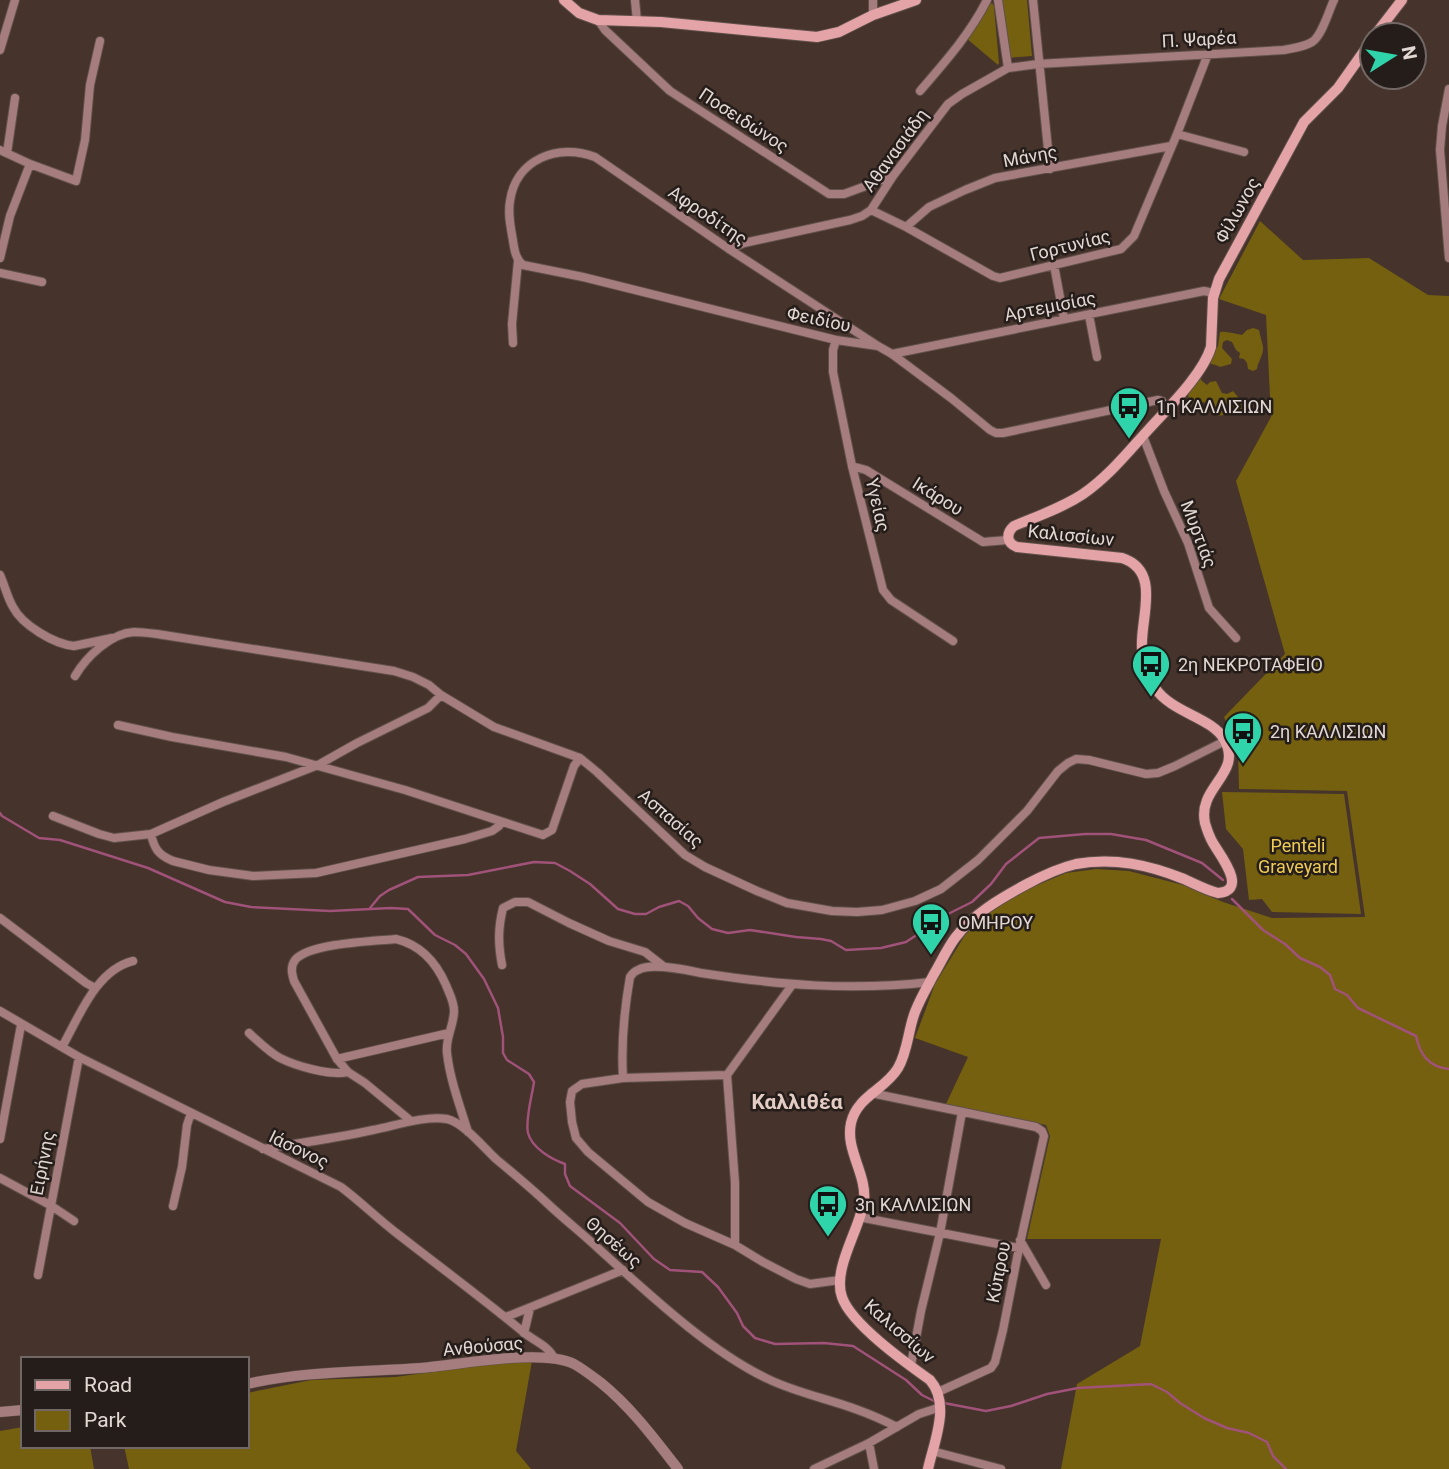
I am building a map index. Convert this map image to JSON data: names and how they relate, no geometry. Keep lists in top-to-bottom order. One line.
{"streets":{"main road":["Φίλωνος","Καλισσίων"],"street":["Π. Ψαρέα","Ποσειδώνος","Αθανασιάδη","Μάνης","Αφροδίτης","Γορτυνίας","Αρτεμισίας","Φειδίου","Ικάρου","Υγείας","Μυρτιάς","Ασπασίας","Ιάσονος","Ειρήνης","Θησέως","Κύπρου","Ανθούσας"]},"crossings":[["Π. Ψαρέα","Αθανασιάδη"],["Π. Ψαρέα","Γορτυνίας"],["Ποσειδώνος","Αθανασιάδη"],["Αθανασιάδη","Αφροδίτης"],["Αθανασιάδη","Γορτυνίας"],["Μάνης","Γορτυνίας"],["Φίλωνος","Αρτεμισίας"],["Φίλωνος","Φειδίου"],["Φίλωνος","Καλισσίων"],["Αφροδίτης","Φειδίου"],["Αρτεμισίας","Φειδίου"],["Φειδίου","Υγείας"],["Φειδίου","Καλισσίων"],["Ικάρου","Υγείας"],["Ικάρου","Καλισσίων"],["Μυρτιάς","Καλισσίων"],["Καλισσίων","Ασπασίας"],["Καλισσίων","Κύπρου"],["Ιάσονος","Ειρήνης"],["Ιάσονος","Ανθούσας"]],"districts":["Καλλιθέα"],"parks":["Penteli Graveyard"],"places":{"bus stop":["1η ΚΑΛΛΙΣΙΩΝ","2η ΝΕΚΡΟΤΑΦΕΙΟ","2η ΚΑΛΛΙΣΙΩΝ","ΟΜΗΡΟΥ","3η ΚΑΛΛΙΣΙΩΝ"]},"legend":["Road","Park"],"north":"right"}
